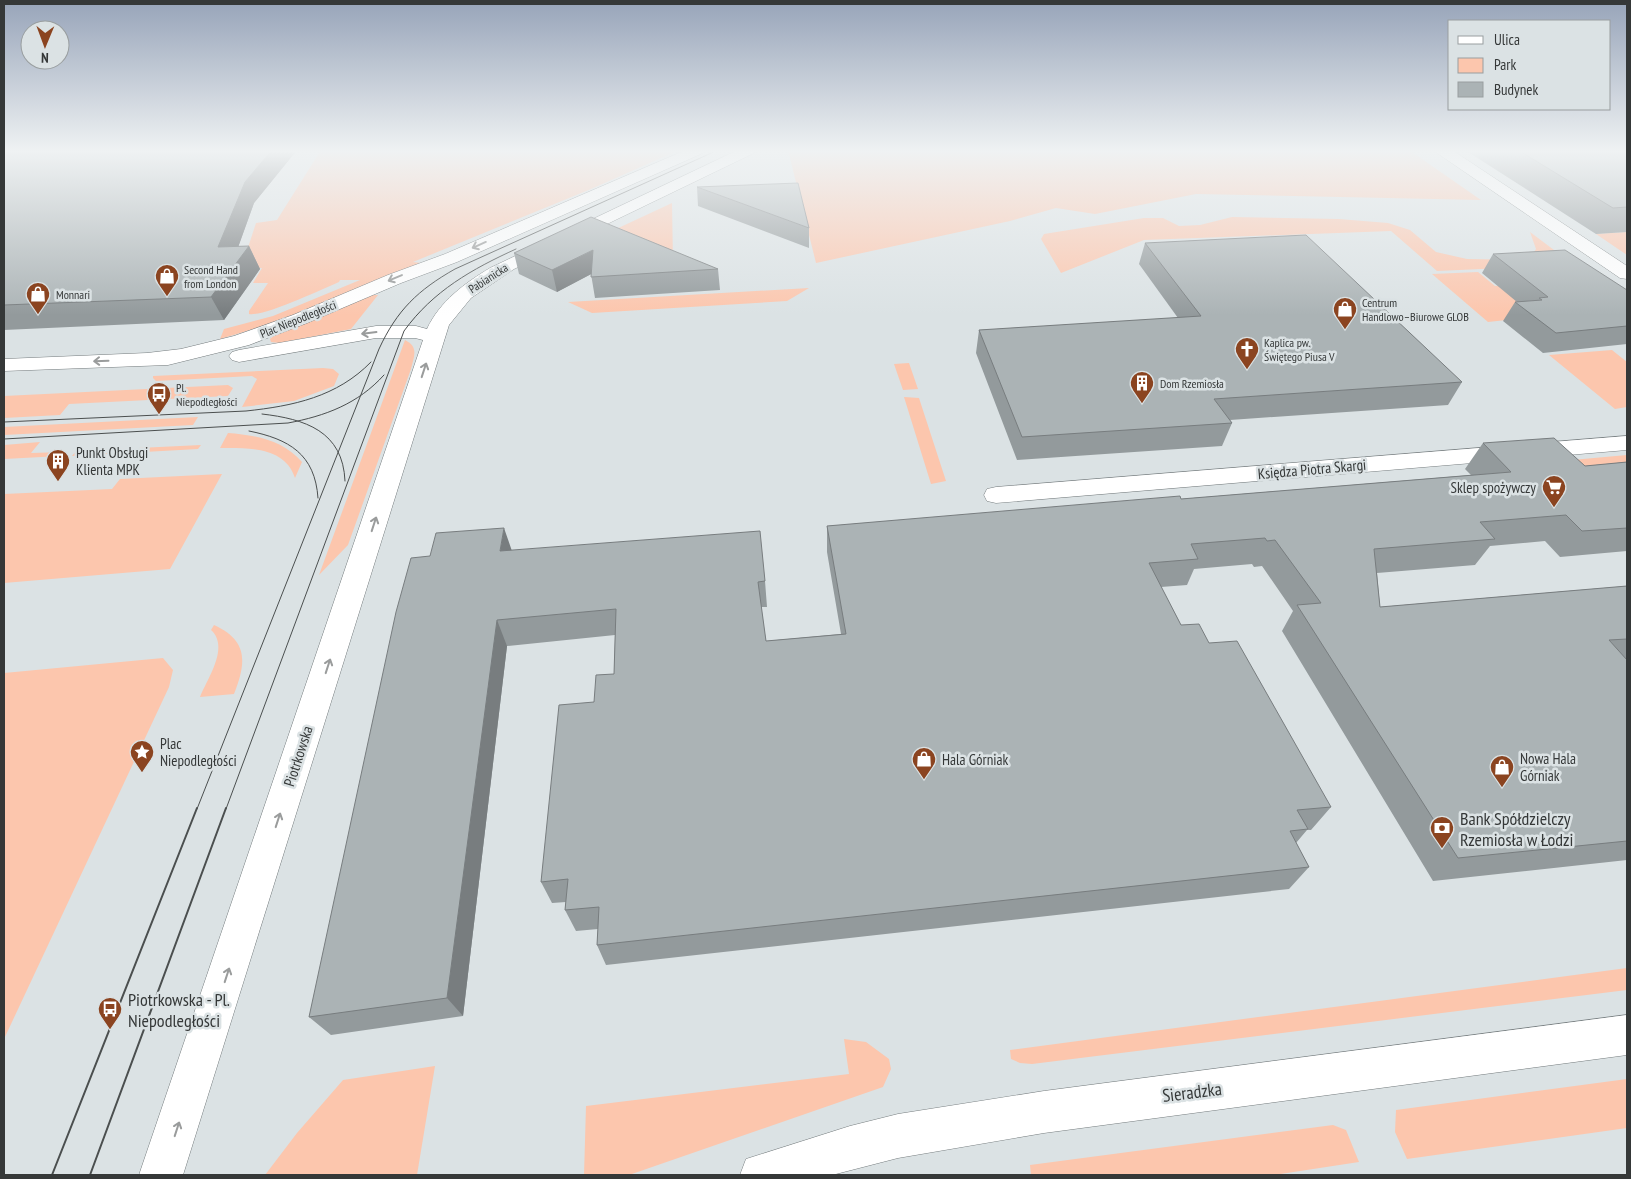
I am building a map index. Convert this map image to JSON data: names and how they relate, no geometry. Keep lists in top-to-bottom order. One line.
{"streets":{"street":["Pabianicka","Plac Niepodległości","Księdza Piotra Skargi","Piotrkowska","Sieradzka"]},"crossings":[["Pabianicka","Plac Niepodległości"],["Pabianicka","Piotrkowska"],["Plac Niepodległości","Piotrkowska"]],"one_way":["Plac Niepodległości","Piotrkowska"],"places":{"shop":["Second Hand from London","Monnari","Centrum Handlowo–Biurowe GLOB","Hala Górniak","Nowa Hala Górniak"],"church":["Kaplica pw. Świętego Piusa V"],"building":["Dom Rzemiosła","Punkt Obsługi Klienta MPK"],"bus stop":["Pl. Niepodległości","Piotrkowska - Pl. Niepodległości"],"supermarket":["Sklep spożywczy"],"place":["Plac Niepodległości"],"bank":["Bank Spółdzielczy Rzemiosła w Łodzi"]},"legend":["Ulica","Park","Budynek"],"north":"bottom"}
